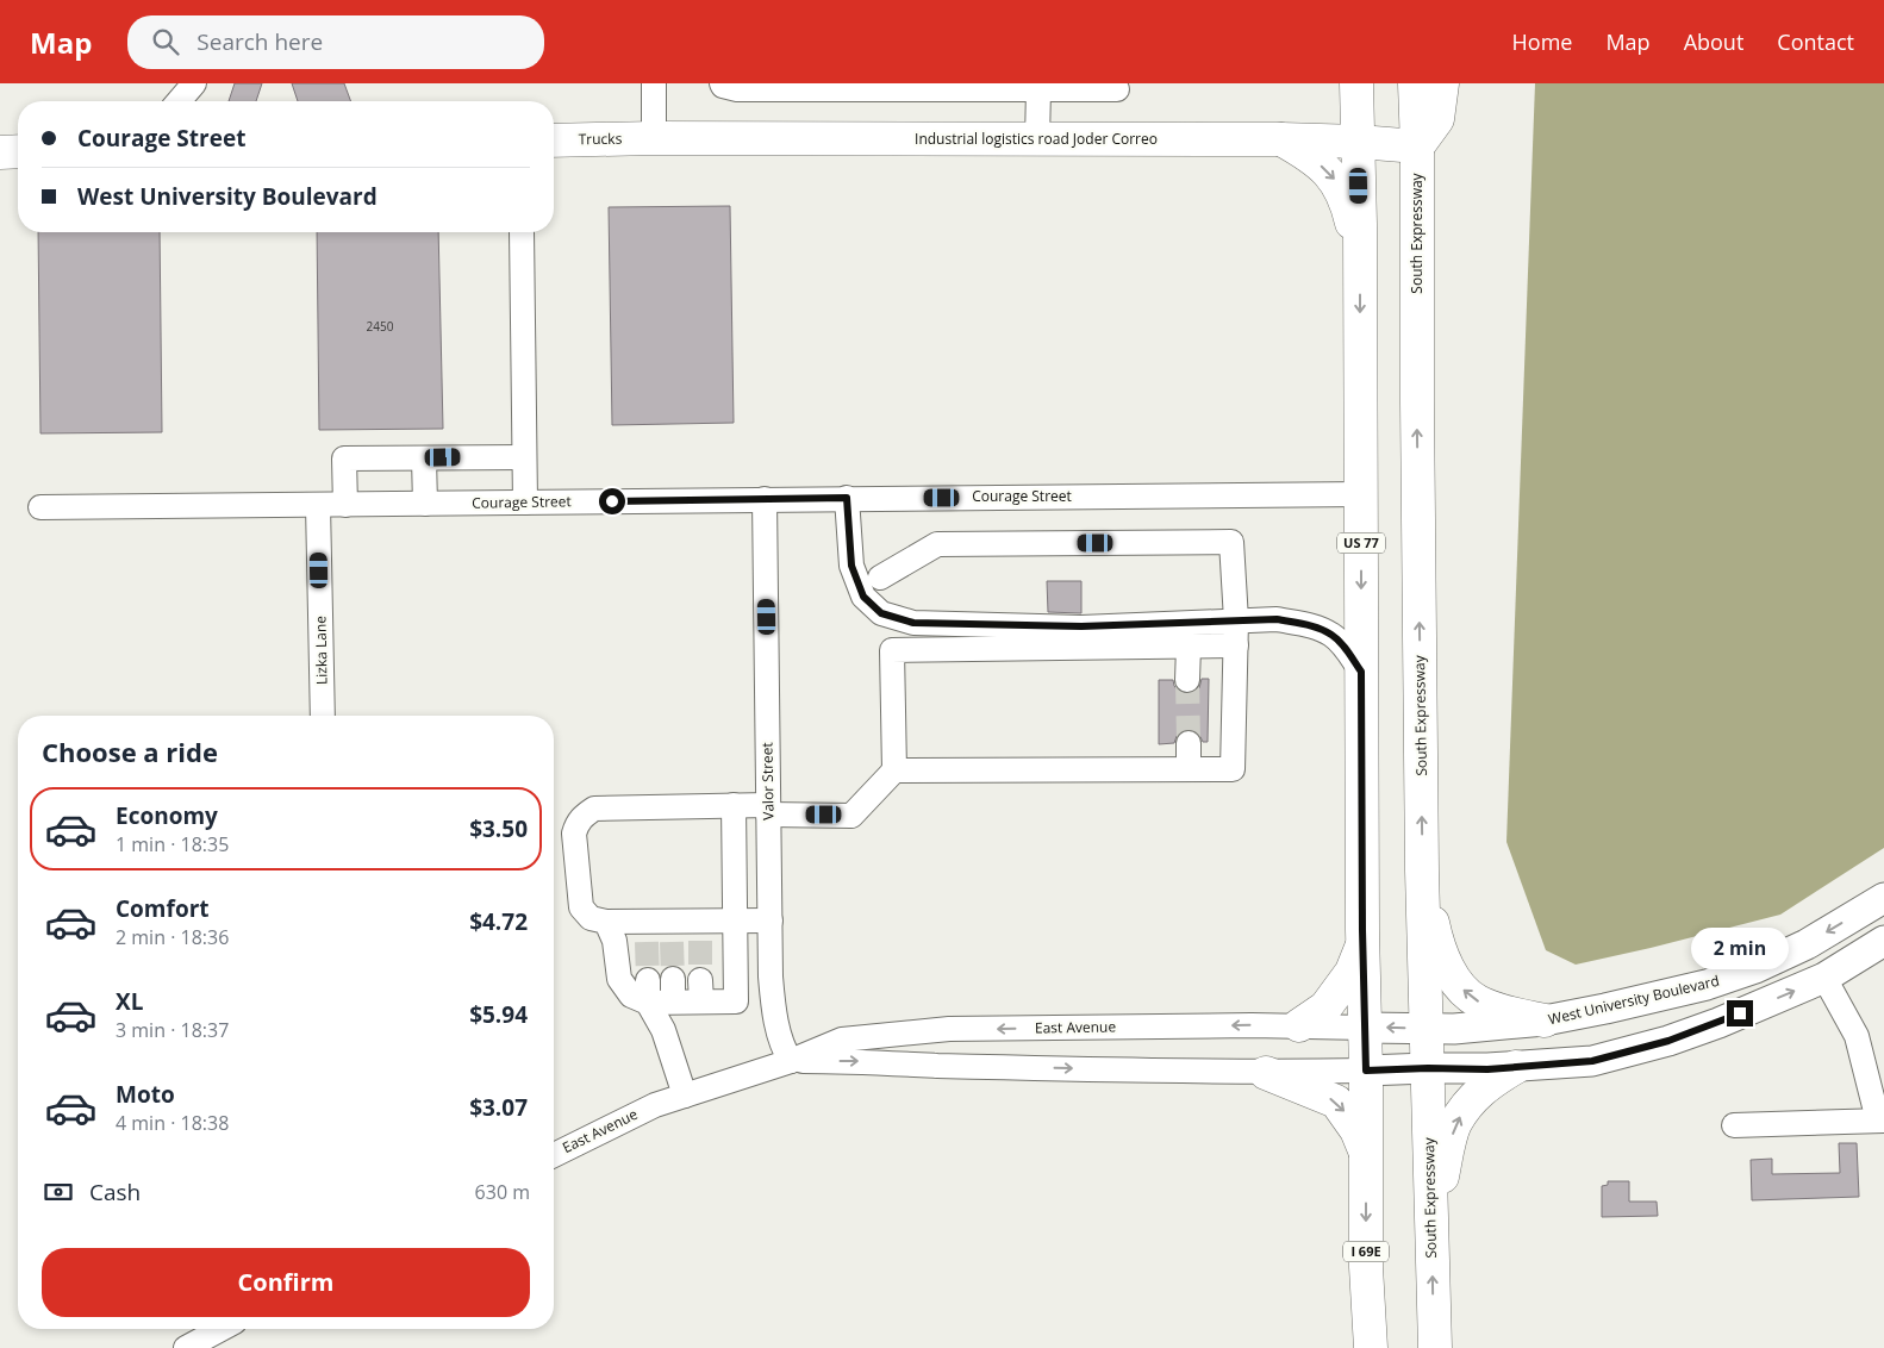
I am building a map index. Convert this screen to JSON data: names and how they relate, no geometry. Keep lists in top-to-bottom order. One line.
{"streets":{"highway":["Trucks","Industrial logistics road Joder Correo","South Expressway","US 77","I 69E"],"main road":["West University Boulevard"],"street":["Courage Street","Lizka Lane","Valor Street","East Avenue"]},"crossings":[["Trucks","Industrial logistics road Joder Correo"],["Industrial logistics road Joder Correo","South Expressway"],["Industrial logistics road Joder Correo","US 77"],["South Expressway","West University Boulevard"],["Courage Street","US 77"],["Courage Street","Lizka Lane"],["Courage Street","Valor Street"],["US 77","West University Boulevard"],["US 77","East Avenue"],["US 77","I 69E"],["Valor Street","East Avenue"],["West University Boulevard","East Avenue"],["East Avenue","I 69E"]],"house_numbers":["2450"],"page":{"header":"Map","search":"Search here","nav":["Home","Map","About","Contact"],"banner":["Courage Street","West University Boulevard"],"heading":"Choose a ride","list":[{"name":"Economy","note":"1 min · 18:35","value":"$3.50"},{"name":"Comfort","note":"2 min · 18:36","value":"$4.72"},{"name":"XL","note":"3 min · 18:37","value":"$5.94"},{"name":"Moto","note":"4 min · 18:38","value":"$3.07"}],"bubble":"2 min","pay":["Cash","630 m"],"buttons":"Confirm"}}
